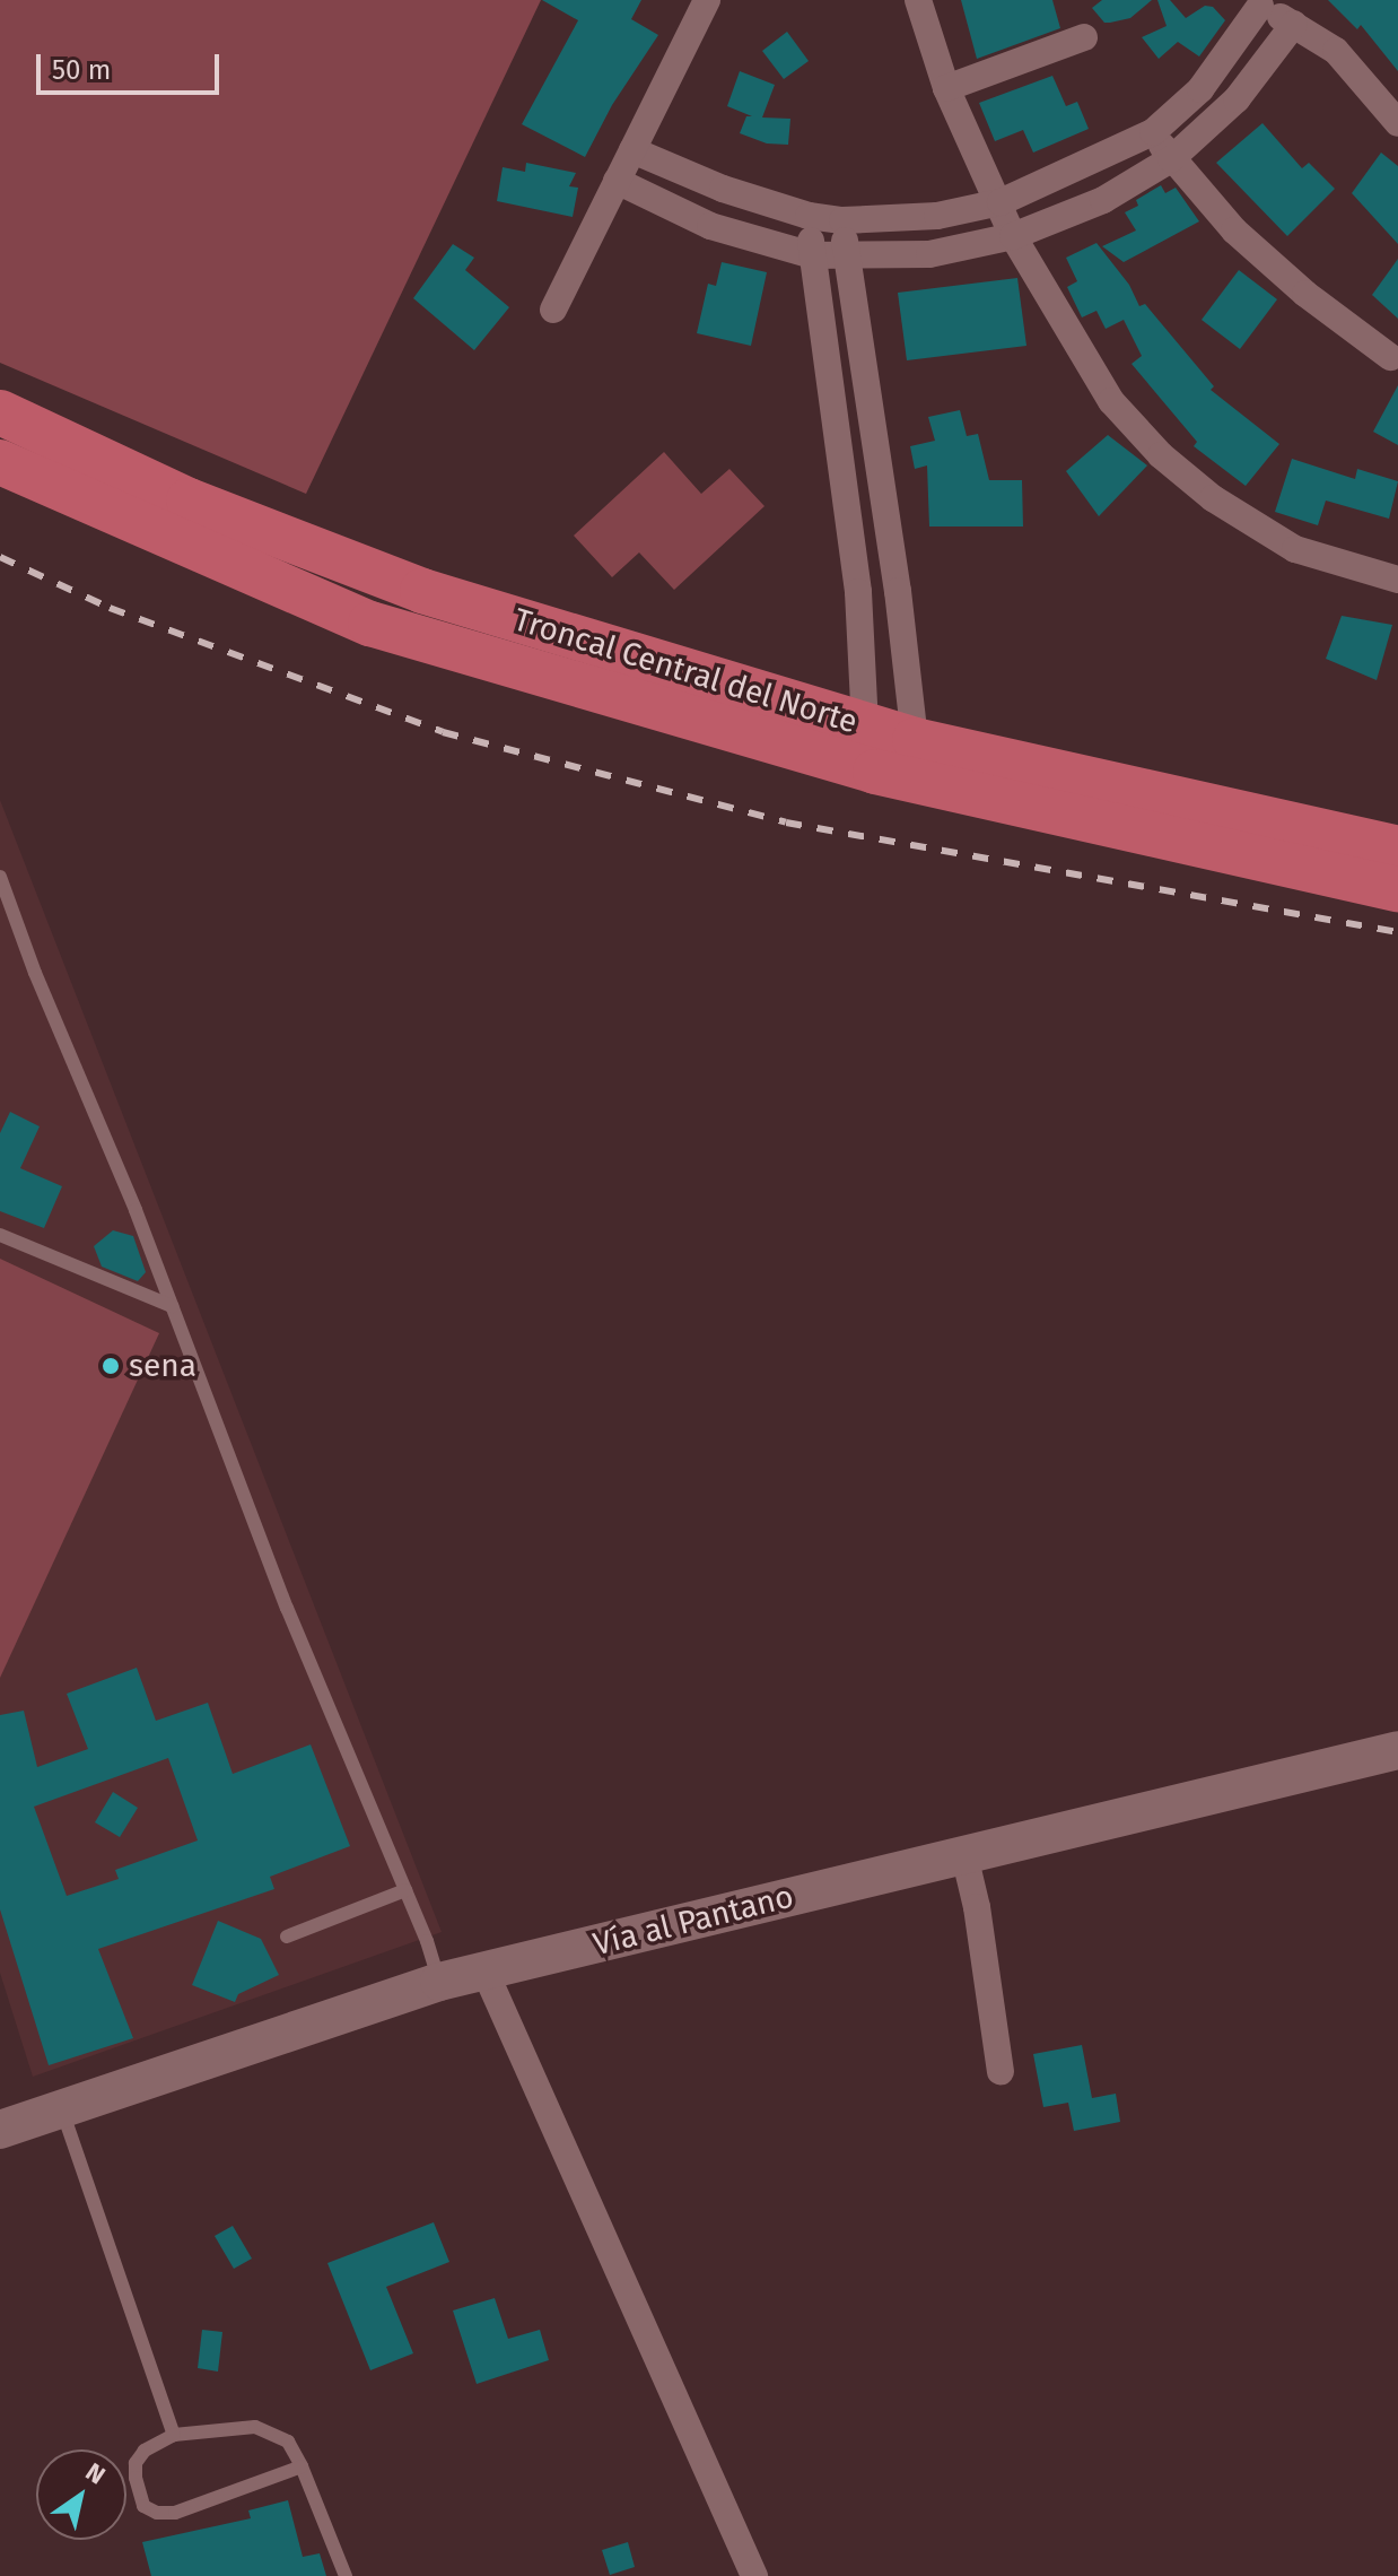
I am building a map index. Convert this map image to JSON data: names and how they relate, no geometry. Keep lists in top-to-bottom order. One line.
{"streets":{"highway":["Troncal Central del Norte"],"main road":["Vía al Pantano"]},"places":["sena"],"scale_bar":"50 m","north":"top right"}
